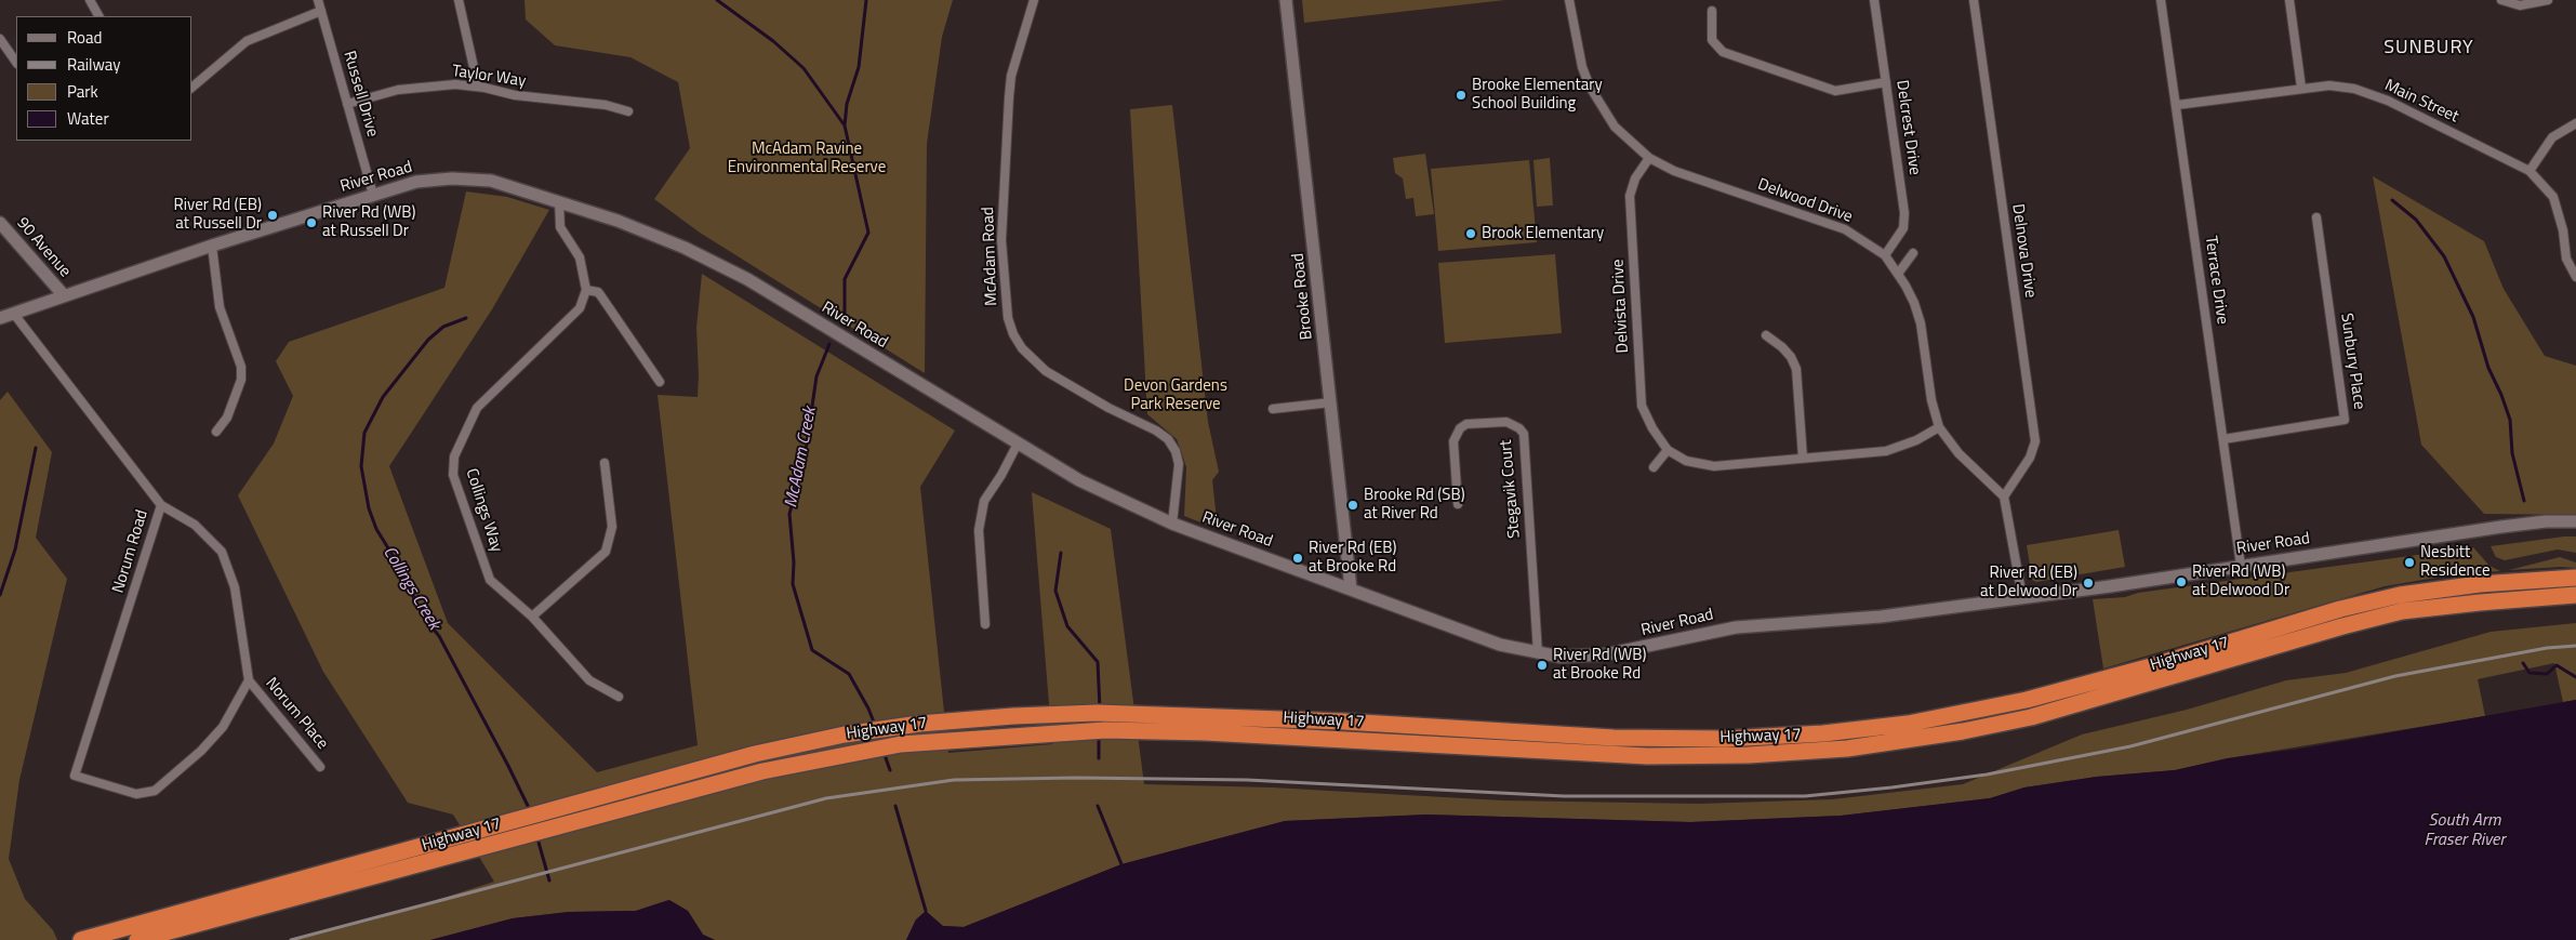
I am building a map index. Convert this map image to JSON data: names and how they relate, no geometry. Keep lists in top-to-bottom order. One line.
{"streets":{"highway":["Highway 17"],"street":["Taylor Way","Russell Drive","Main Street","Delcrest Drive","River Road","Delwood Drive","90 Avenue","Delnova Drive","McAdam Road","Terrace Drive","Brooke Road","Delvista Drive","Sunbury Place","Stegavik Court","Collings Way","Norum Road","Norum Place"]},"crossings":[["Taylor Way","Russell Drive"],["Russell Drive","River Road"],["Main Street","Terrace Drive"],["Delcrest Drive","Delwood Drive"],["River Road","90 Avenue"],["River Road","McAdam Road"],["River Road","Terrace Drive"],["River Road","Brooke Road"],["River Road","Stegavik Court"],["River Road","Norum Road"],["Delwood Drive","Delnova Drive"],["Delwood Drive","Delvista Drive"],["Terrace Drive","Sunbury Place"],["Norum Road","Norum Place"]],"districts":["SUNBURY"],"water":["McAdam Creek","Collings Creek","South Arm Fraser River"],"parks":["McAdam Ravine Environmental Reserve","Devon Gardens Park Reserve"],"places":["Brooke Elementary School Building","River Rd (EB) at Russell Dr","River Rd (WB) at Russell Dr","Brook Elementary","Brooke Rd (SB) at River Rd","River Rd (EB) at Brooke Rd","Nesbitt Residence","River Rd (WB) at Delwood Dr","River Rd (EB) at Delwood Dr","River Rd (WB) at Brooke Rd"],"legend":["Road","Railway","Park","Water"]}
